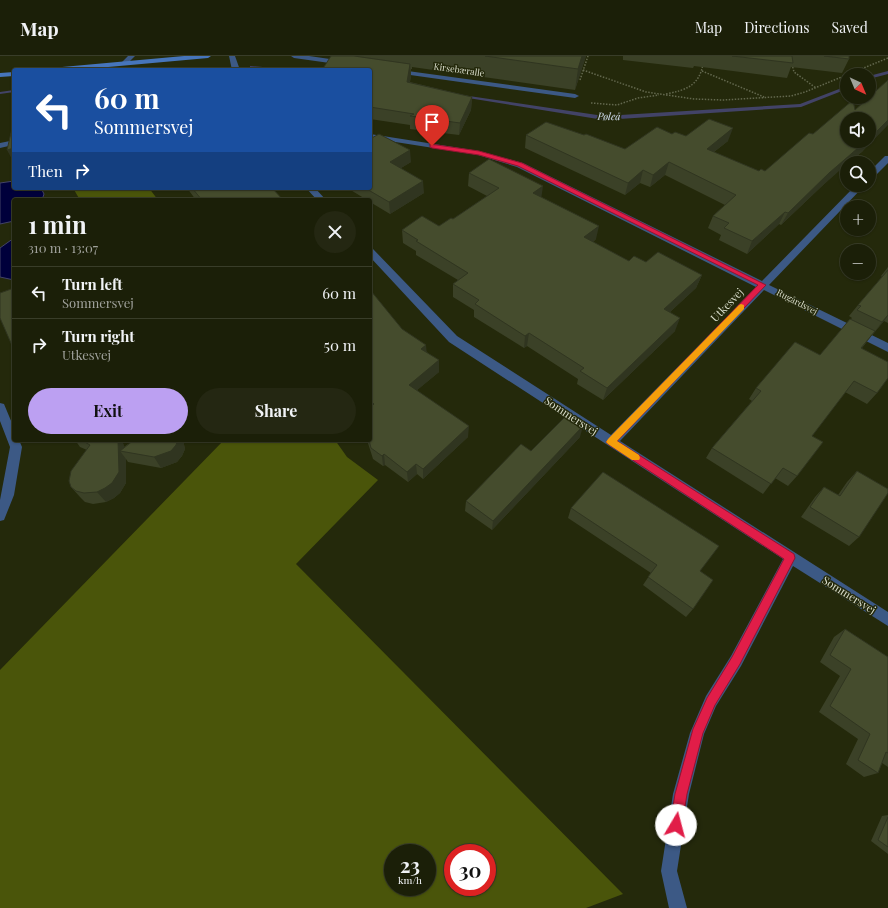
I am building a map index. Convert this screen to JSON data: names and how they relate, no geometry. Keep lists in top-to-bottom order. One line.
{"streets":{"street":["Kirsebæralle","Rugårdsvej","Utkesvej","Sommersvej"]},"crossings":[["Rugårdsvej","Utkesvej"],["Utkesvej","Sommersvej"]],"water":["Pøleå"],"north":"bottom right","page":{"header":"Map","nav":["Map","Directions","Saved"],"map_buttons":["+","−"],"turn":["60 m","Sommersvej"],"then":"Then","heading":["1 min","310 m · 13:07"],"list":[{"name":"Turn left","note":"Sommersvej","value":"60 m"},{"name":"Turn right","note":"Utkesvej","value":"50 m"}],"buttons":["Exit","Share"],"speed":"23 km/h","limit":"30"}}
